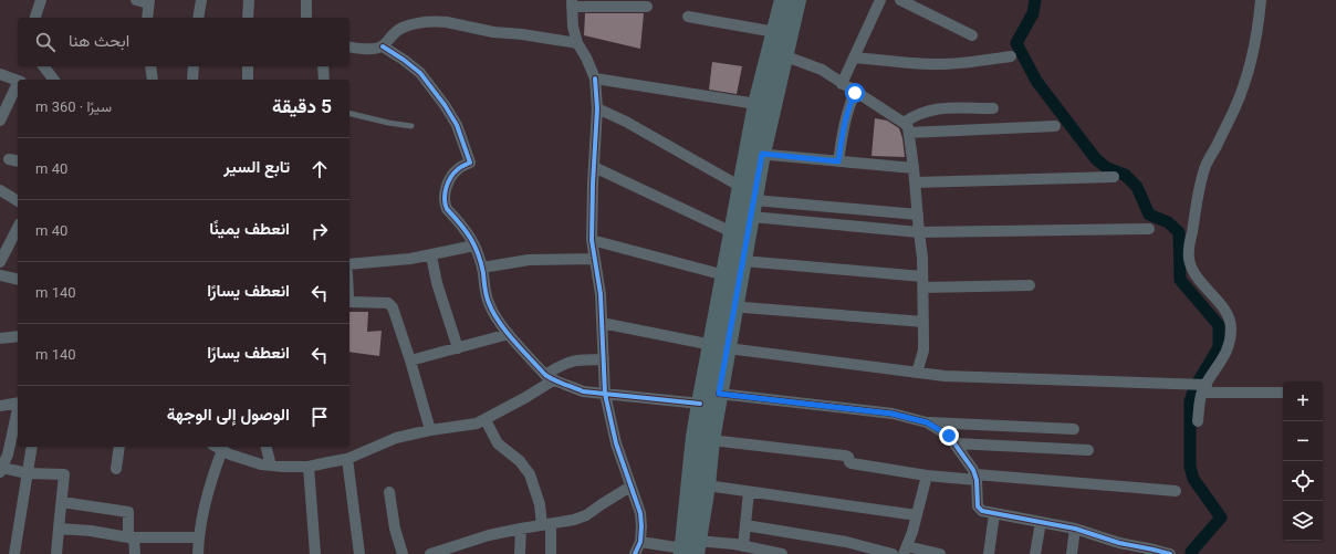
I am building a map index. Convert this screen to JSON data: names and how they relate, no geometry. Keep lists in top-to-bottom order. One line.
{"page":{"search":"ابحث هنا","heading":["5 دقيقة","سيرًا · 360 m"],"list":[["تابع السير","40 m"],["انعطف يمينًا","40 m"],["انعطف يسارًا","140 m"],["انعطف يسارًا","140 m"],"الوصول إلى الوجهة"],"map_buttons":["+","−"]}}
